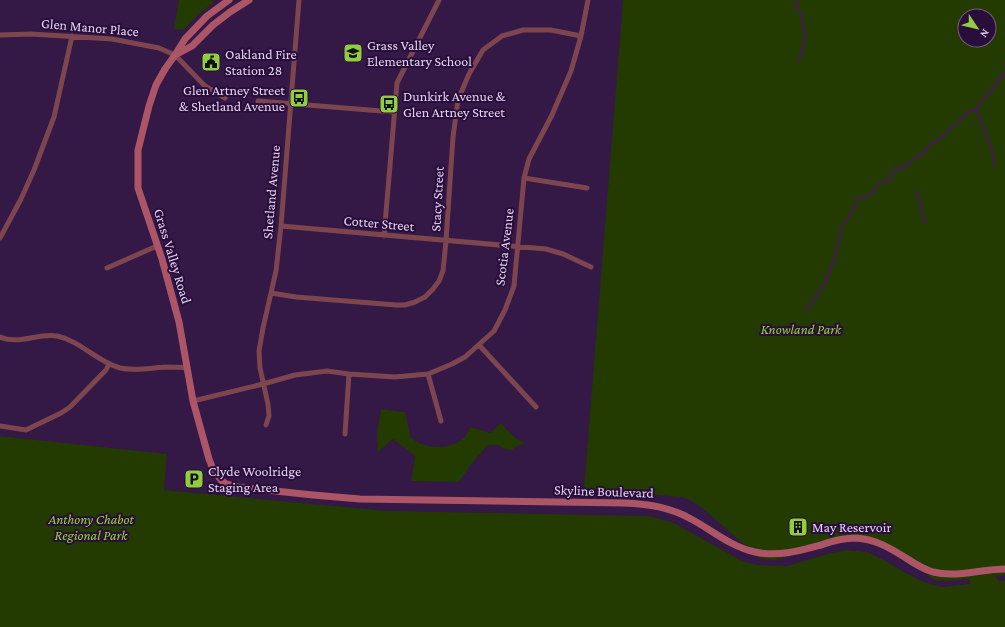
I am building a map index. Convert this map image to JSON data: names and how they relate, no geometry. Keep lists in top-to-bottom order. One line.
{"streets":{"main road":["Grass Valley Road","Skyline Boulevard"],"street":["Glen Manor Place","Shetland Avenue","Stacy Street","Cotter Street","Scotia Avenue"]},"crossings":[["Glen Manor Place","Grass Valley Road"],["Shetland Avenue","Stacy Street"],["Shetland Avenue","Cotter Street"],["Shetland Avenue","Scotia Avenue"],["Stacy Street","Cotter Street"],["Stacy Street","Scotia Avenue"],["Cotter Street","Scotia Avenue"],["Scotia Avenue","Grass Valley Road"],["Grass Valley Road","Skyline Boulevard"]],"parks":["Knowland Park","Anthony Chabot Regional Park"],"places":{"school or university":["Grass Valley Elementary School"],"public building":["Oakland Fire Station 28"],"bus stop":["Glen Artney Street & Shetland Avenue","Dunkirk Avenue & Glen Artney Street"],"parking":["Clyde Woolridge Staging Area"],"building":["May Reservoir"]},"north":"bottom right"}
